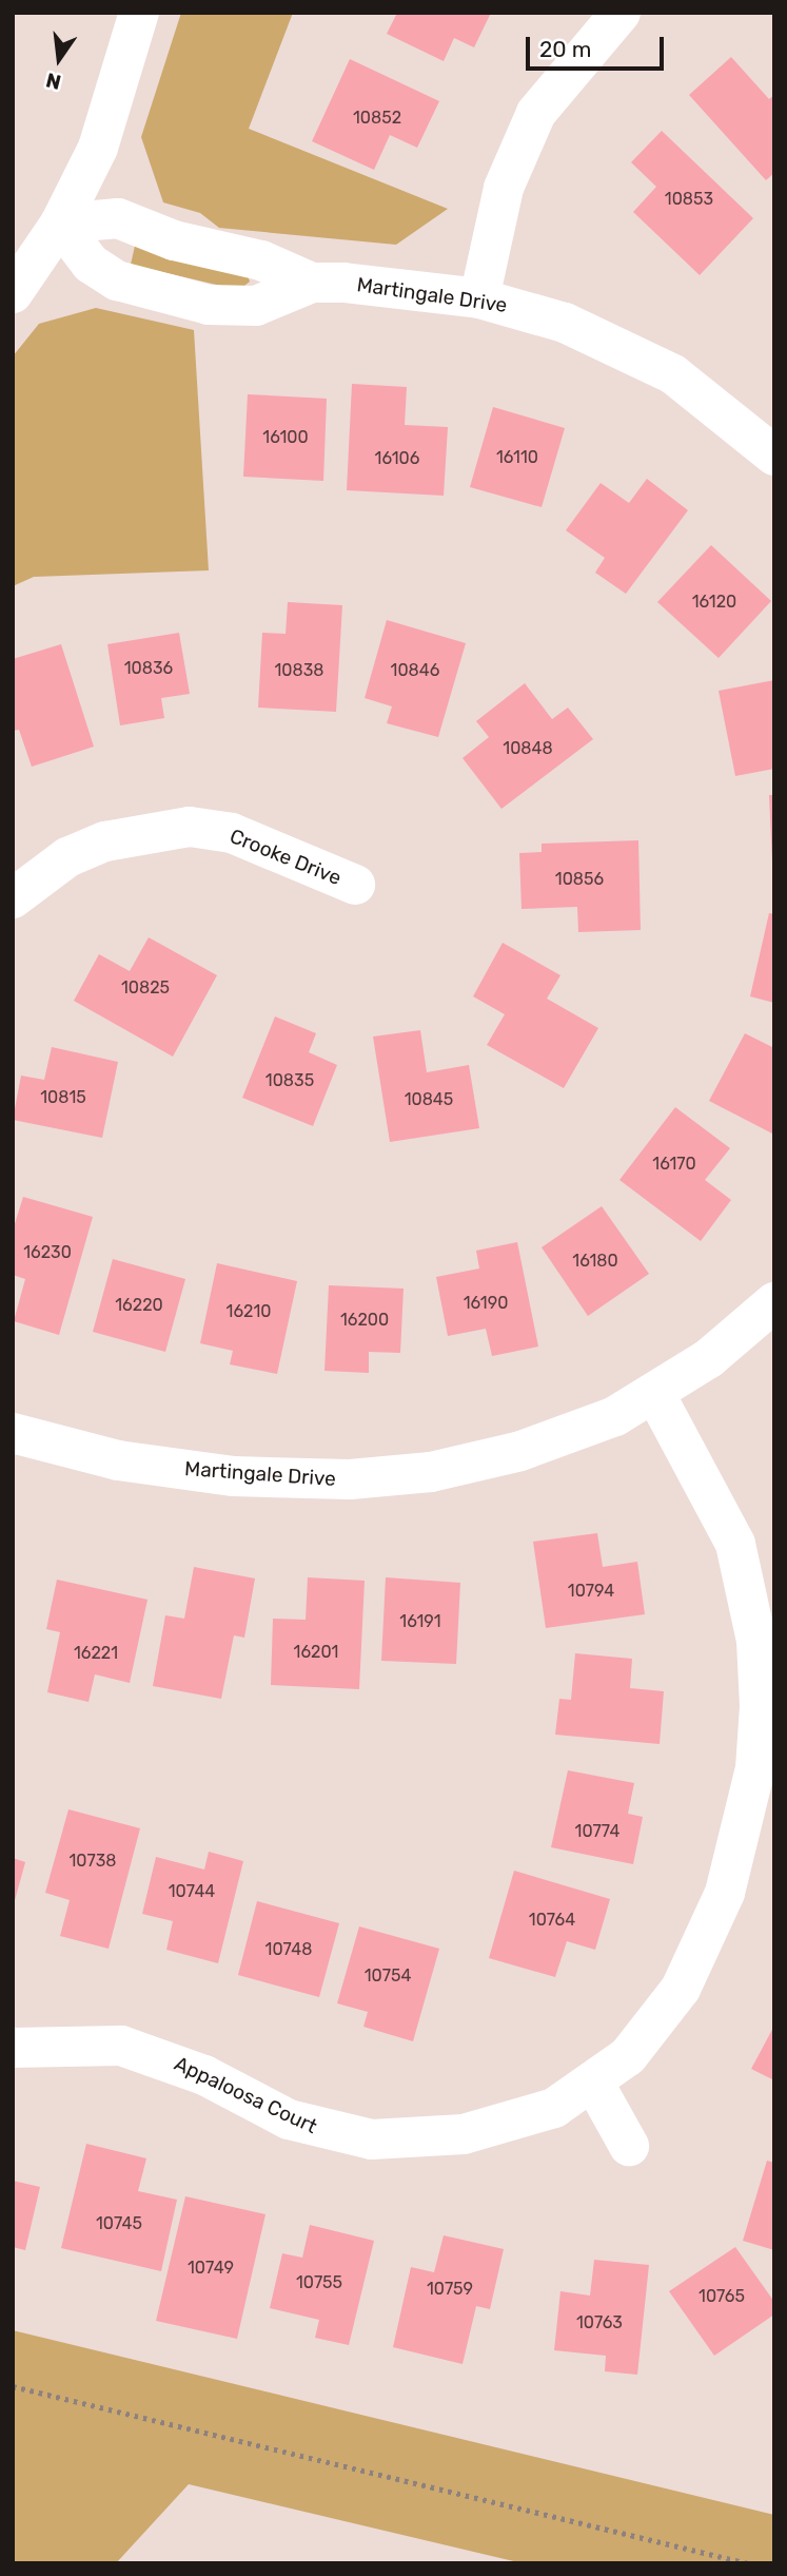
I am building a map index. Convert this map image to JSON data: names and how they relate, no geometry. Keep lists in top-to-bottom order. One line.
{"streets":{"street":["Martingale Drive","Crooke Drive","Appaloosa Court"]},"crossings":[["Martingale Drive","Appaloosa Court"]],"house_numbers":["10852","10853","16100","16110","16106","16120","10836","10838","10846","10848","10856","10825","10835","10815","10845","16170","16230","16180","16190","16220","16210","16200","10794","16191","16201","16221","10774","10738","10744","10764","10748","10754","10745","10749","10755","10759","10765","10763"],"scale_bar":"20 m","north":"bottom"}
